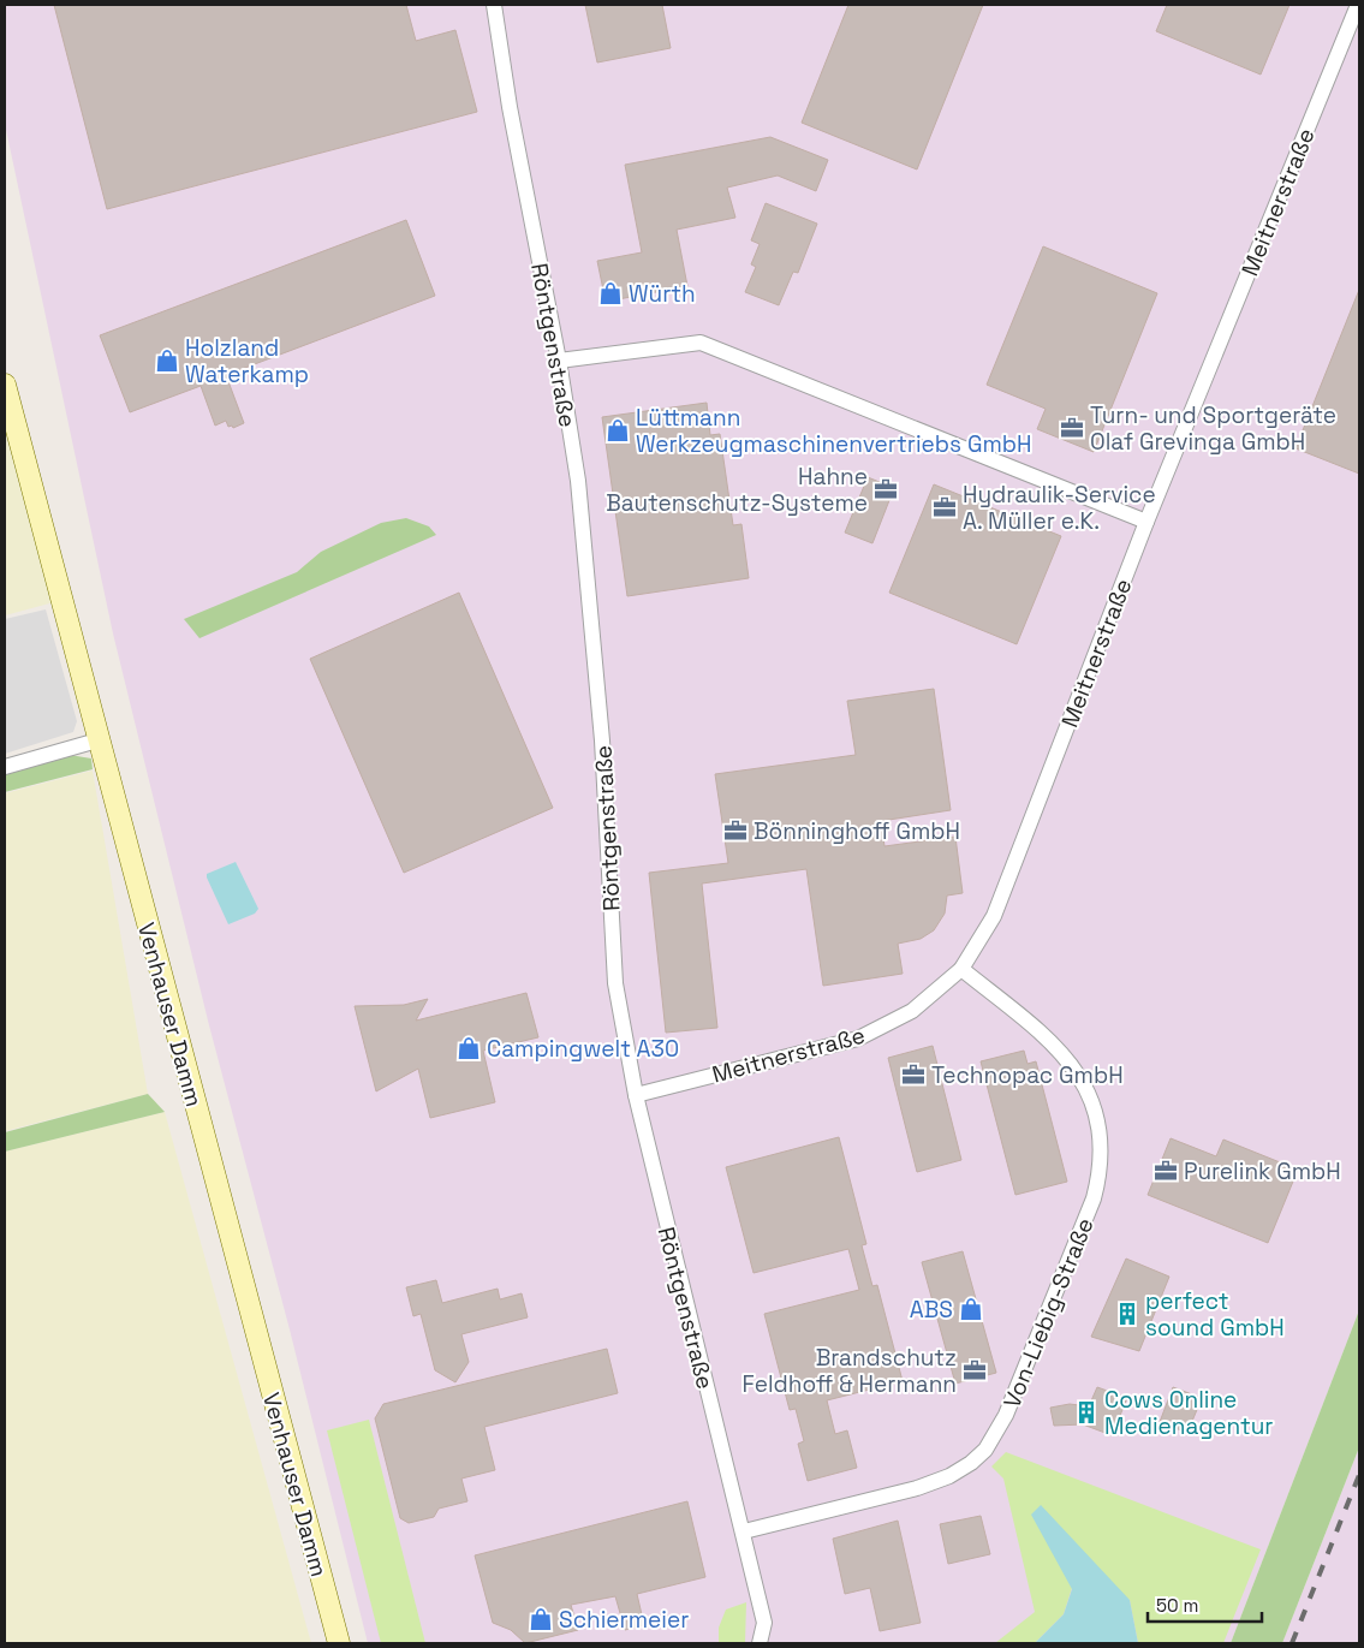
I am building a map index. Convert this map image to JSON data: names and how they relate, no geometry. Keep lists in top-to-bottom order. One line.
{"streets":{"main road":["Venhauser Damm"],"street":["Meitnerstraße","Röntgenstraße","Von-Liebig-Straße"]},"crossings":[["Meitnerstraße","Röntgenstraße"],["Meitnerstraße","Von-Liebig-Straße"],["Röntgenstraße","Von-Liebig-Straße"]],"places":{"shop":["Würth","Holzland Waterkamp","Lüttmann Werkzeugmaschinenvertriebs GmbH","Campingwelt A30","ABS","Schiermeier"],"office":["Turn- und Sportgeräte Olaf Grevinga GmbH","Hahne Bautenschutz-Systeme","Hydraulik-Service A. Müller e.K.","Bönninghoff GmbH","Technopac GmbH","Purelink GmbH","Brandschutz Feldhoff & Hermann"],"building":["perfect sound GmbH","Cows Online Medienagentur"]},"scale_bar":"50 m"}
